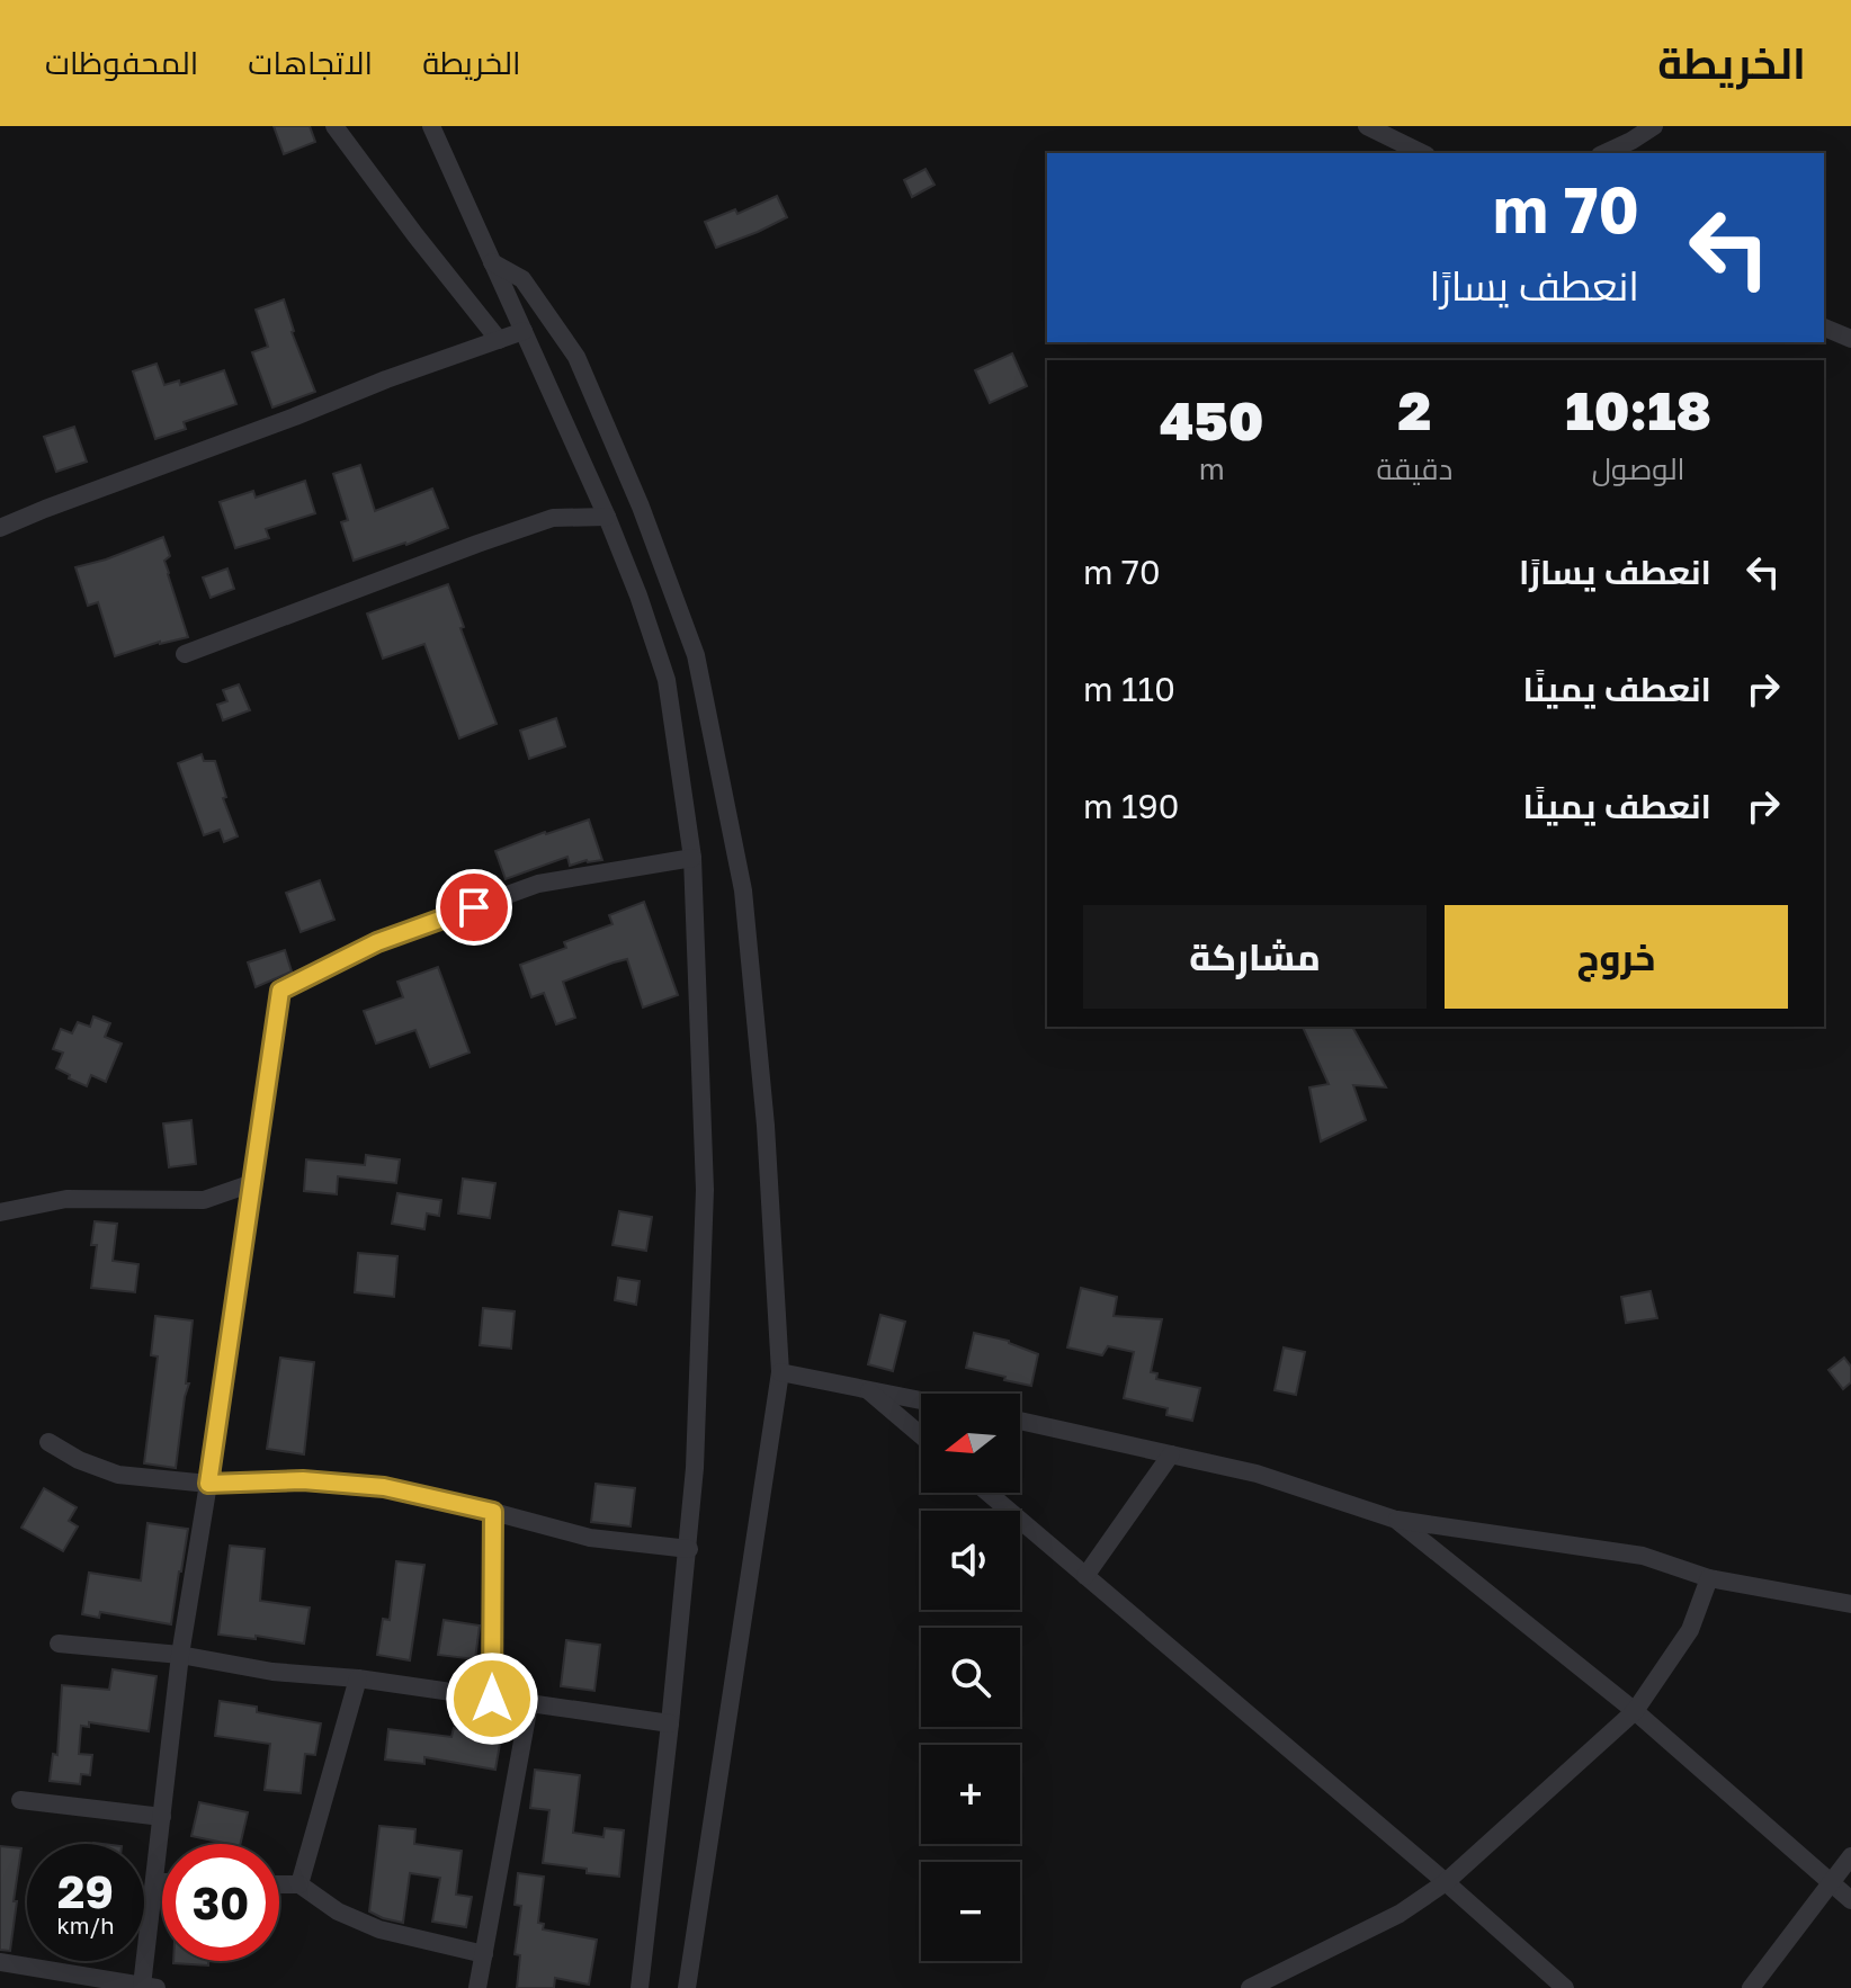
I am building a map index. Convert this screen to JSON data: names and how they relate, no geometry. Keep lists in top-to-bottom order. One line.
{"north":"left","page":{"header":"الخريطة","nav":["الخريطة","الاتجاهات","المحفوظات"],"turn":["70 m","انعطف يسارًا"],"eta":["10:18","الوصول","2","دقيقة","450","m"],"list":[{"name":"انعطف يسارًا","value":"70 m"},{"name":"انعطف يمينًا","value":"110 m"},{"name":"انعطف يمينًا","value":"190 m"}],"buttons":["خروج","مشاركة"],"map_buttons":["+","−"],"speed":"29 km/h","limit":"30"}}
